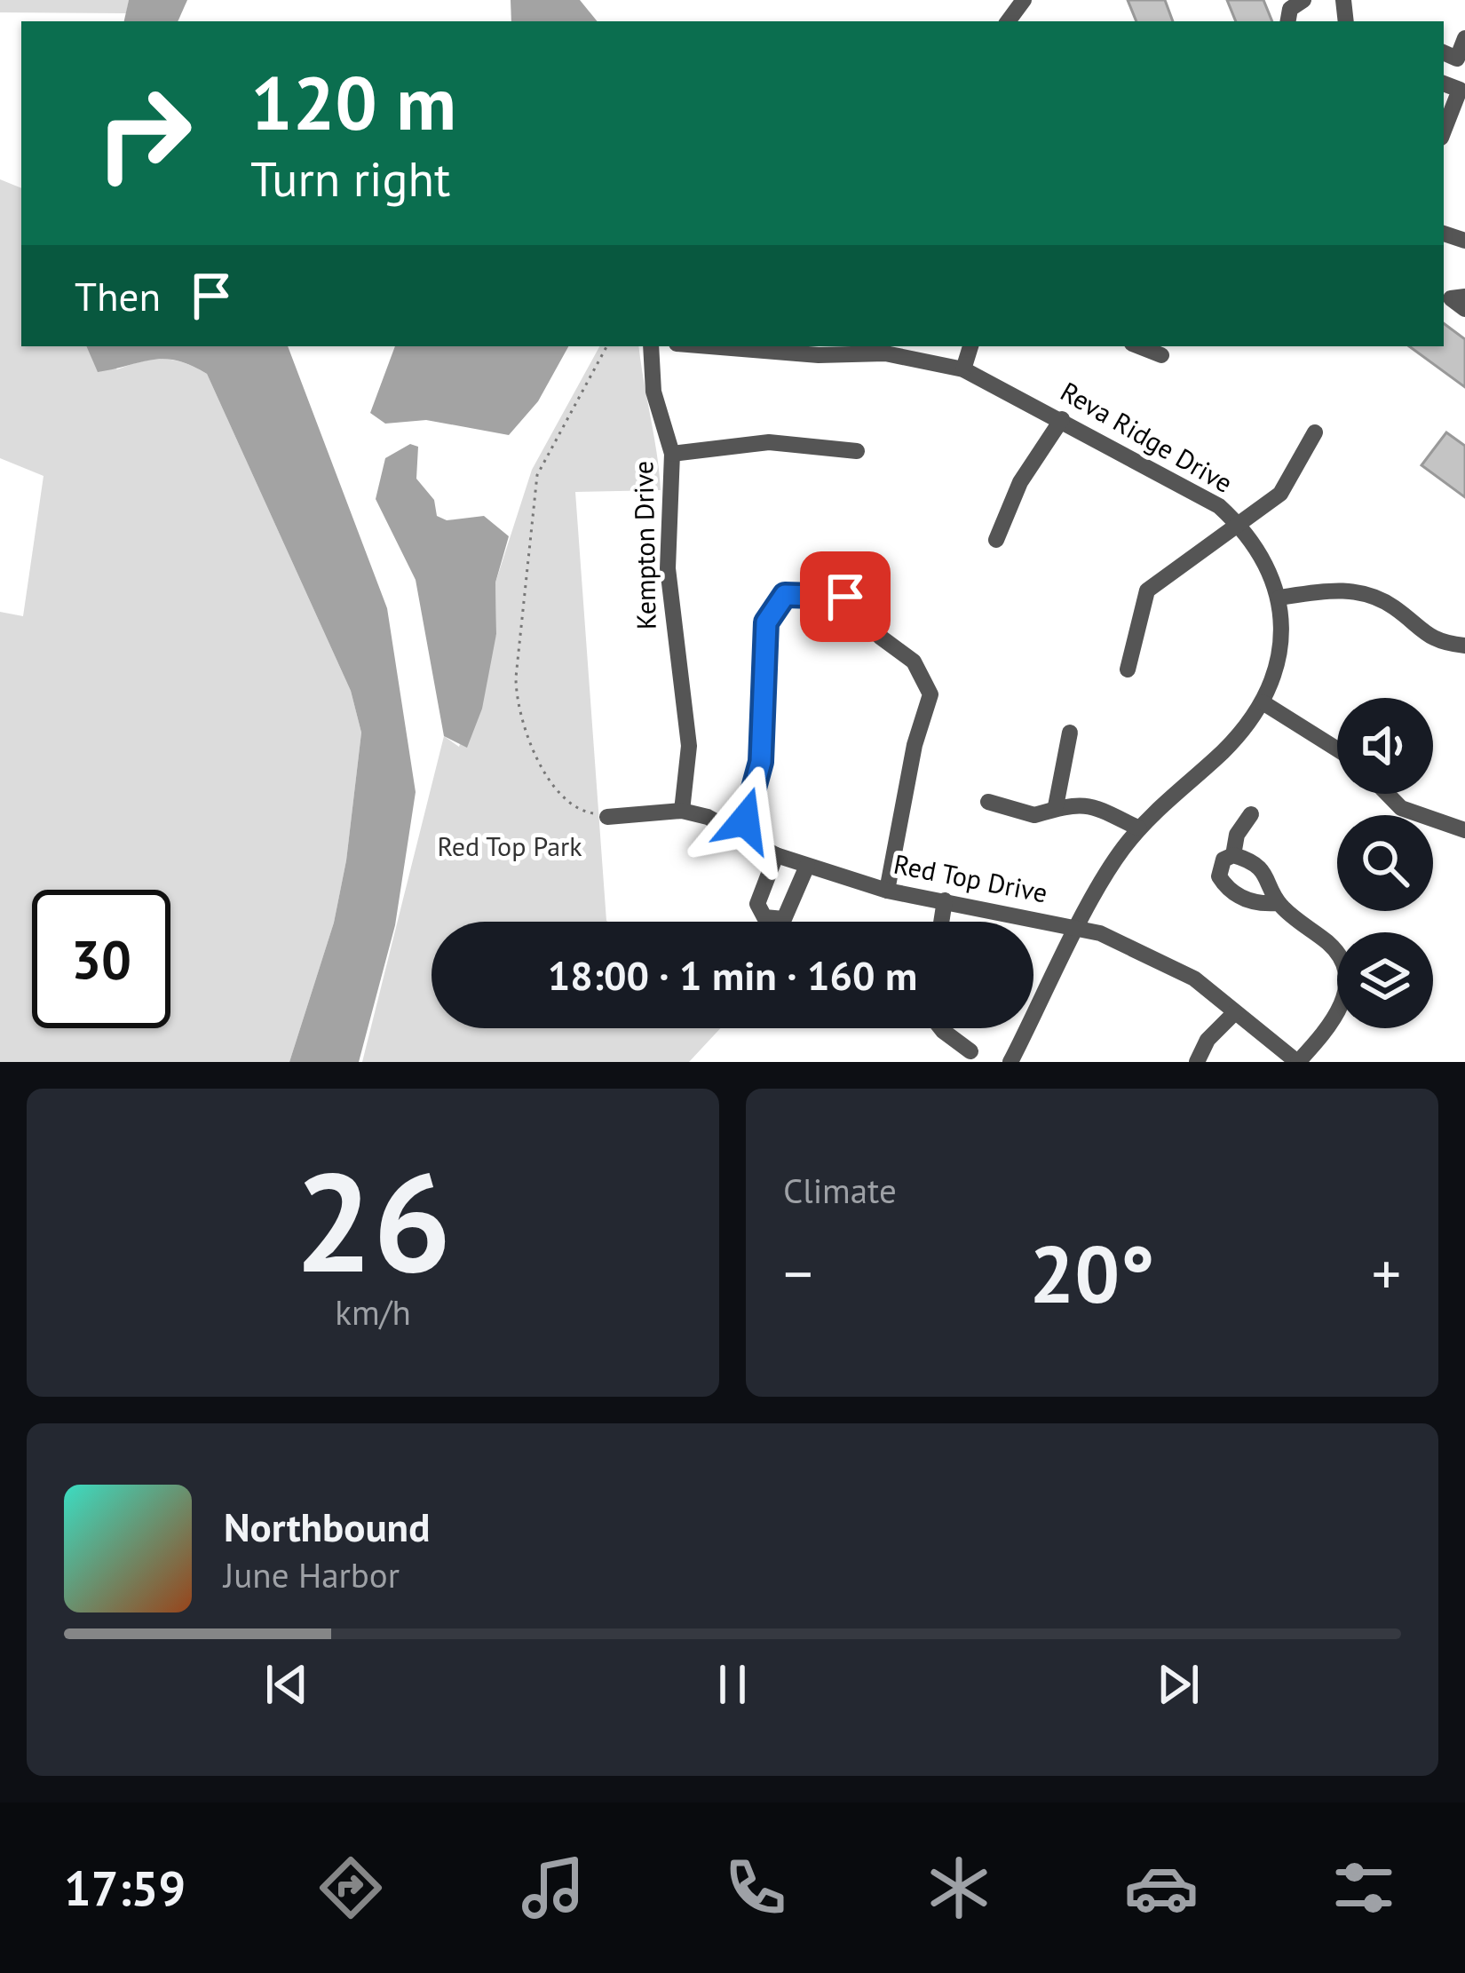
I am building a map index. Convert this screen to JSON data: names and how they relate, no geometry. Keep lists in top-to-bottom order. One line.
{"streets":{"street":["Reva Ridge Drive","Kempton Drive","Red Top Drive"]},"crossings":[["Reva Ridge Drive","Red Top Drive"],["Kempton Drive","Red Top Drive"]],"parks":["Red Top Park"],"page":{"turn":["120 m","Turn right"],"then":"Then","limit":"30","trip":"18:00 · 1 min · 160 m","tile":[["26","km/h"],"Climate"],"heat":["−","20°","+"],"song":["Northbound","June Harbor"],"tabs":"17:59"}}
